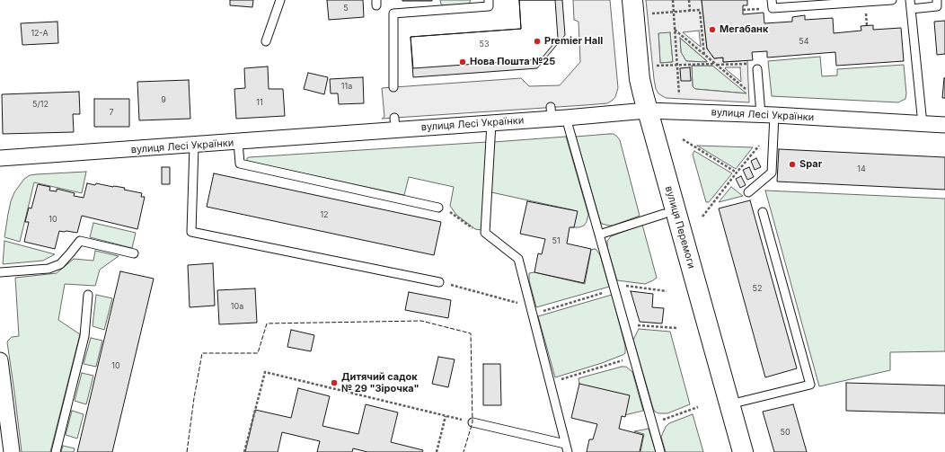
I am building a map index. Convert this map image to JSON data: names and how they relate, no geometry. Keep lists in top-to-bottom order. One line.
{"streets":{"main road":["вулиця Перемоги"],"street":["вулиця Лесі Українки"]},"crossings":[["вулиця Лесі Українки","вулиця Перемоги"]],"places":["Мегабанк","Premier Hall","Нова Пошта №25","Spar","Дитячий садок № 29 \"Зірочка\""],"house_numbers":["5","12-А","54","53","11а","9","11","5/12","7","14","12","10","51","52","10а","10","50"]}
